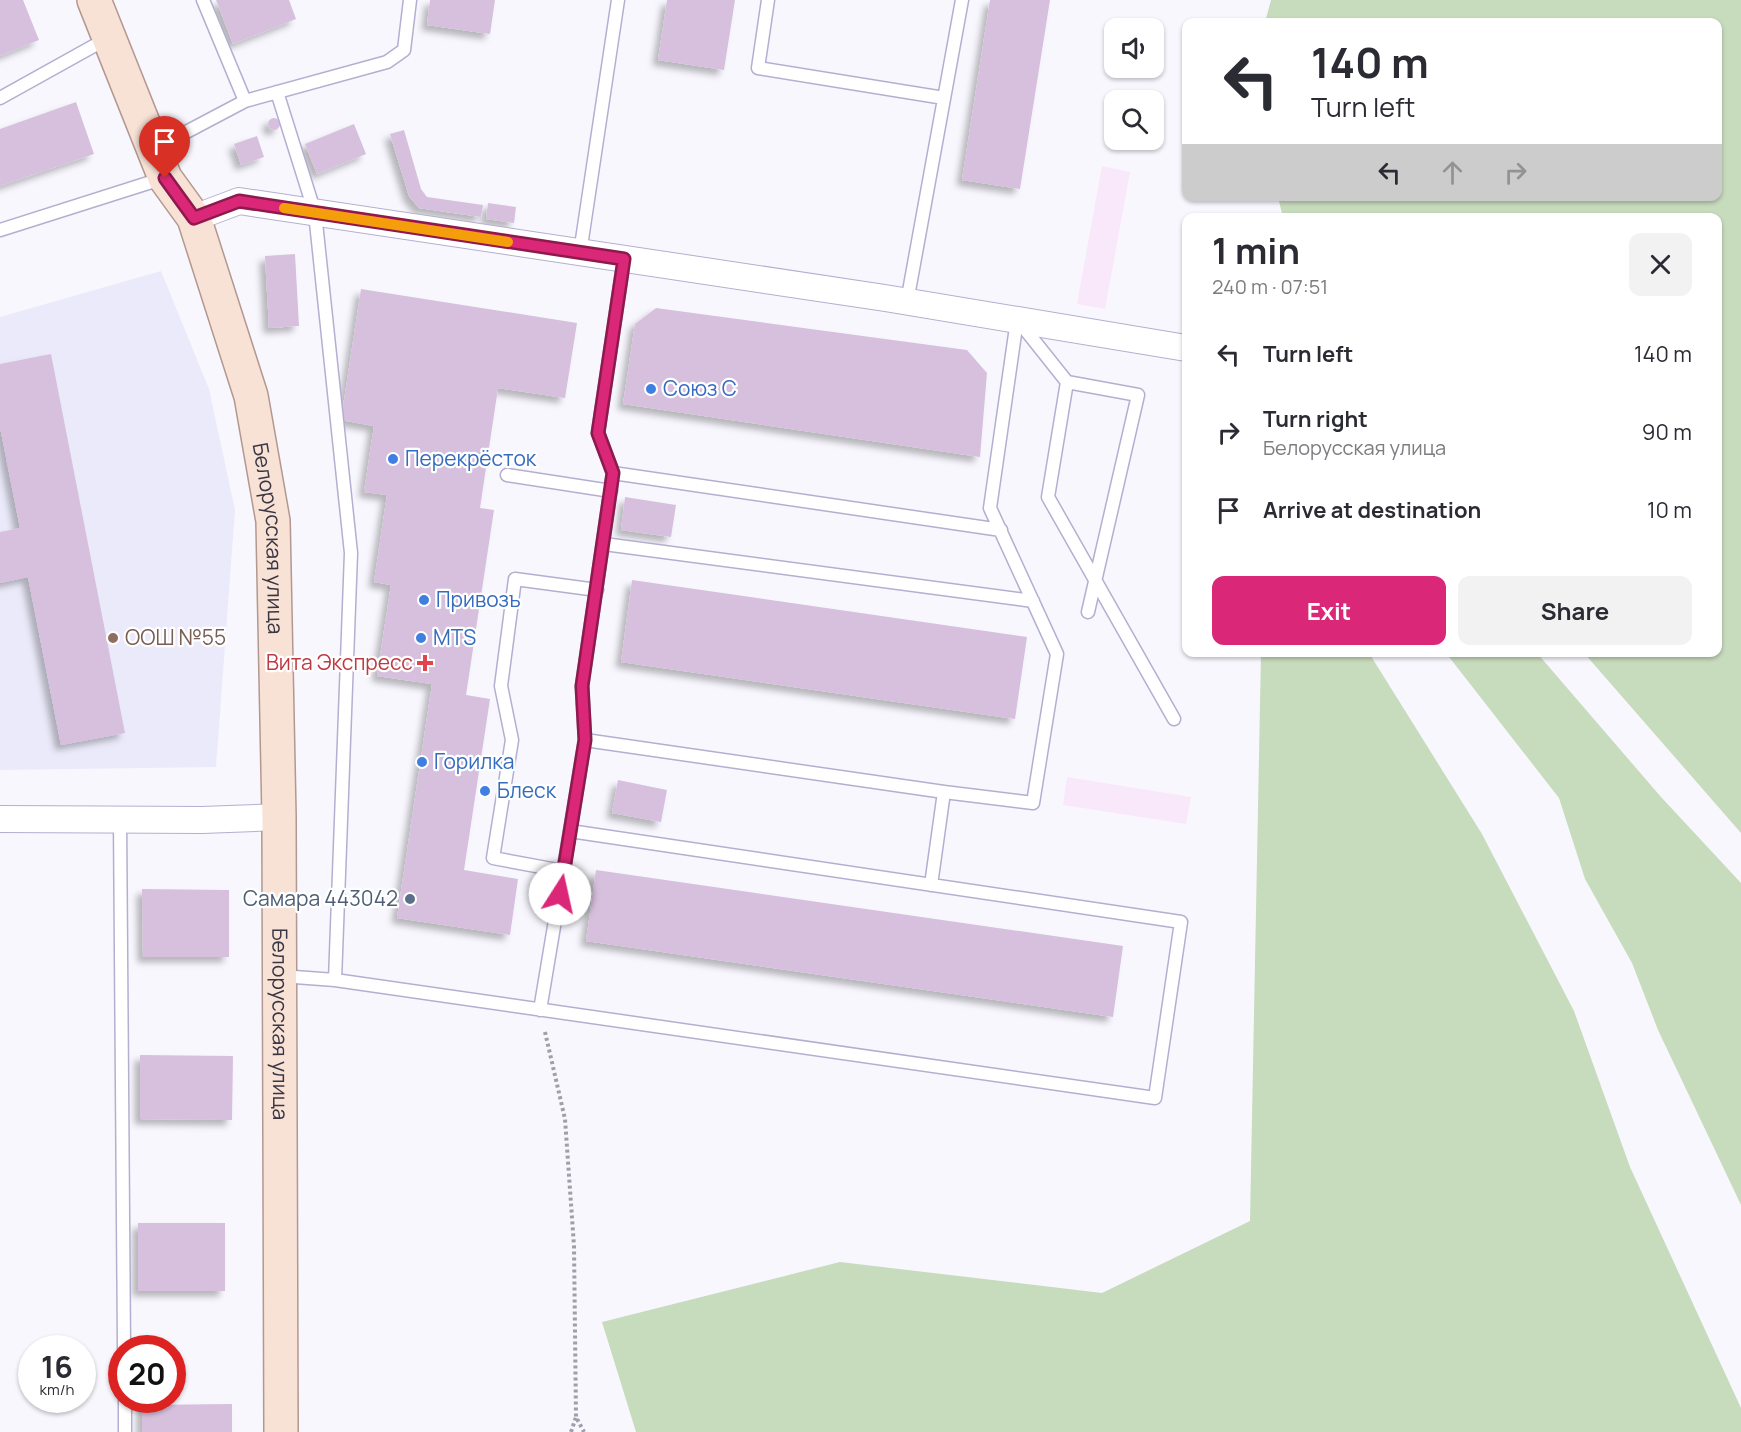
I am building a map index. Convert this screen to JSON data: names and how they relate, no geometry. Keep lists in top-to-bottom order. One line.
{"streets":{"main road":["Белорусская улица"]},"places":{"other":["Союз С","Перекрёсток","Привозъ","ООШ №55","MTS","Горилка","Блеск","Самара 443042"],"health":["Вита Экспресс"]},"page":{"turn":["140 m","Turn left"],"heading":["1 min","240 m · 07:51"],"list":[{"name":"Turn left","value":"140 m"},{"name":"Turn right","note":"Белорусская улица","value":"90 m"},{"name":"Arrive at destination","value":"10 m"}],"buttons":["Exit","Share"],"speed":"16 km/h","limit":"20"}}
